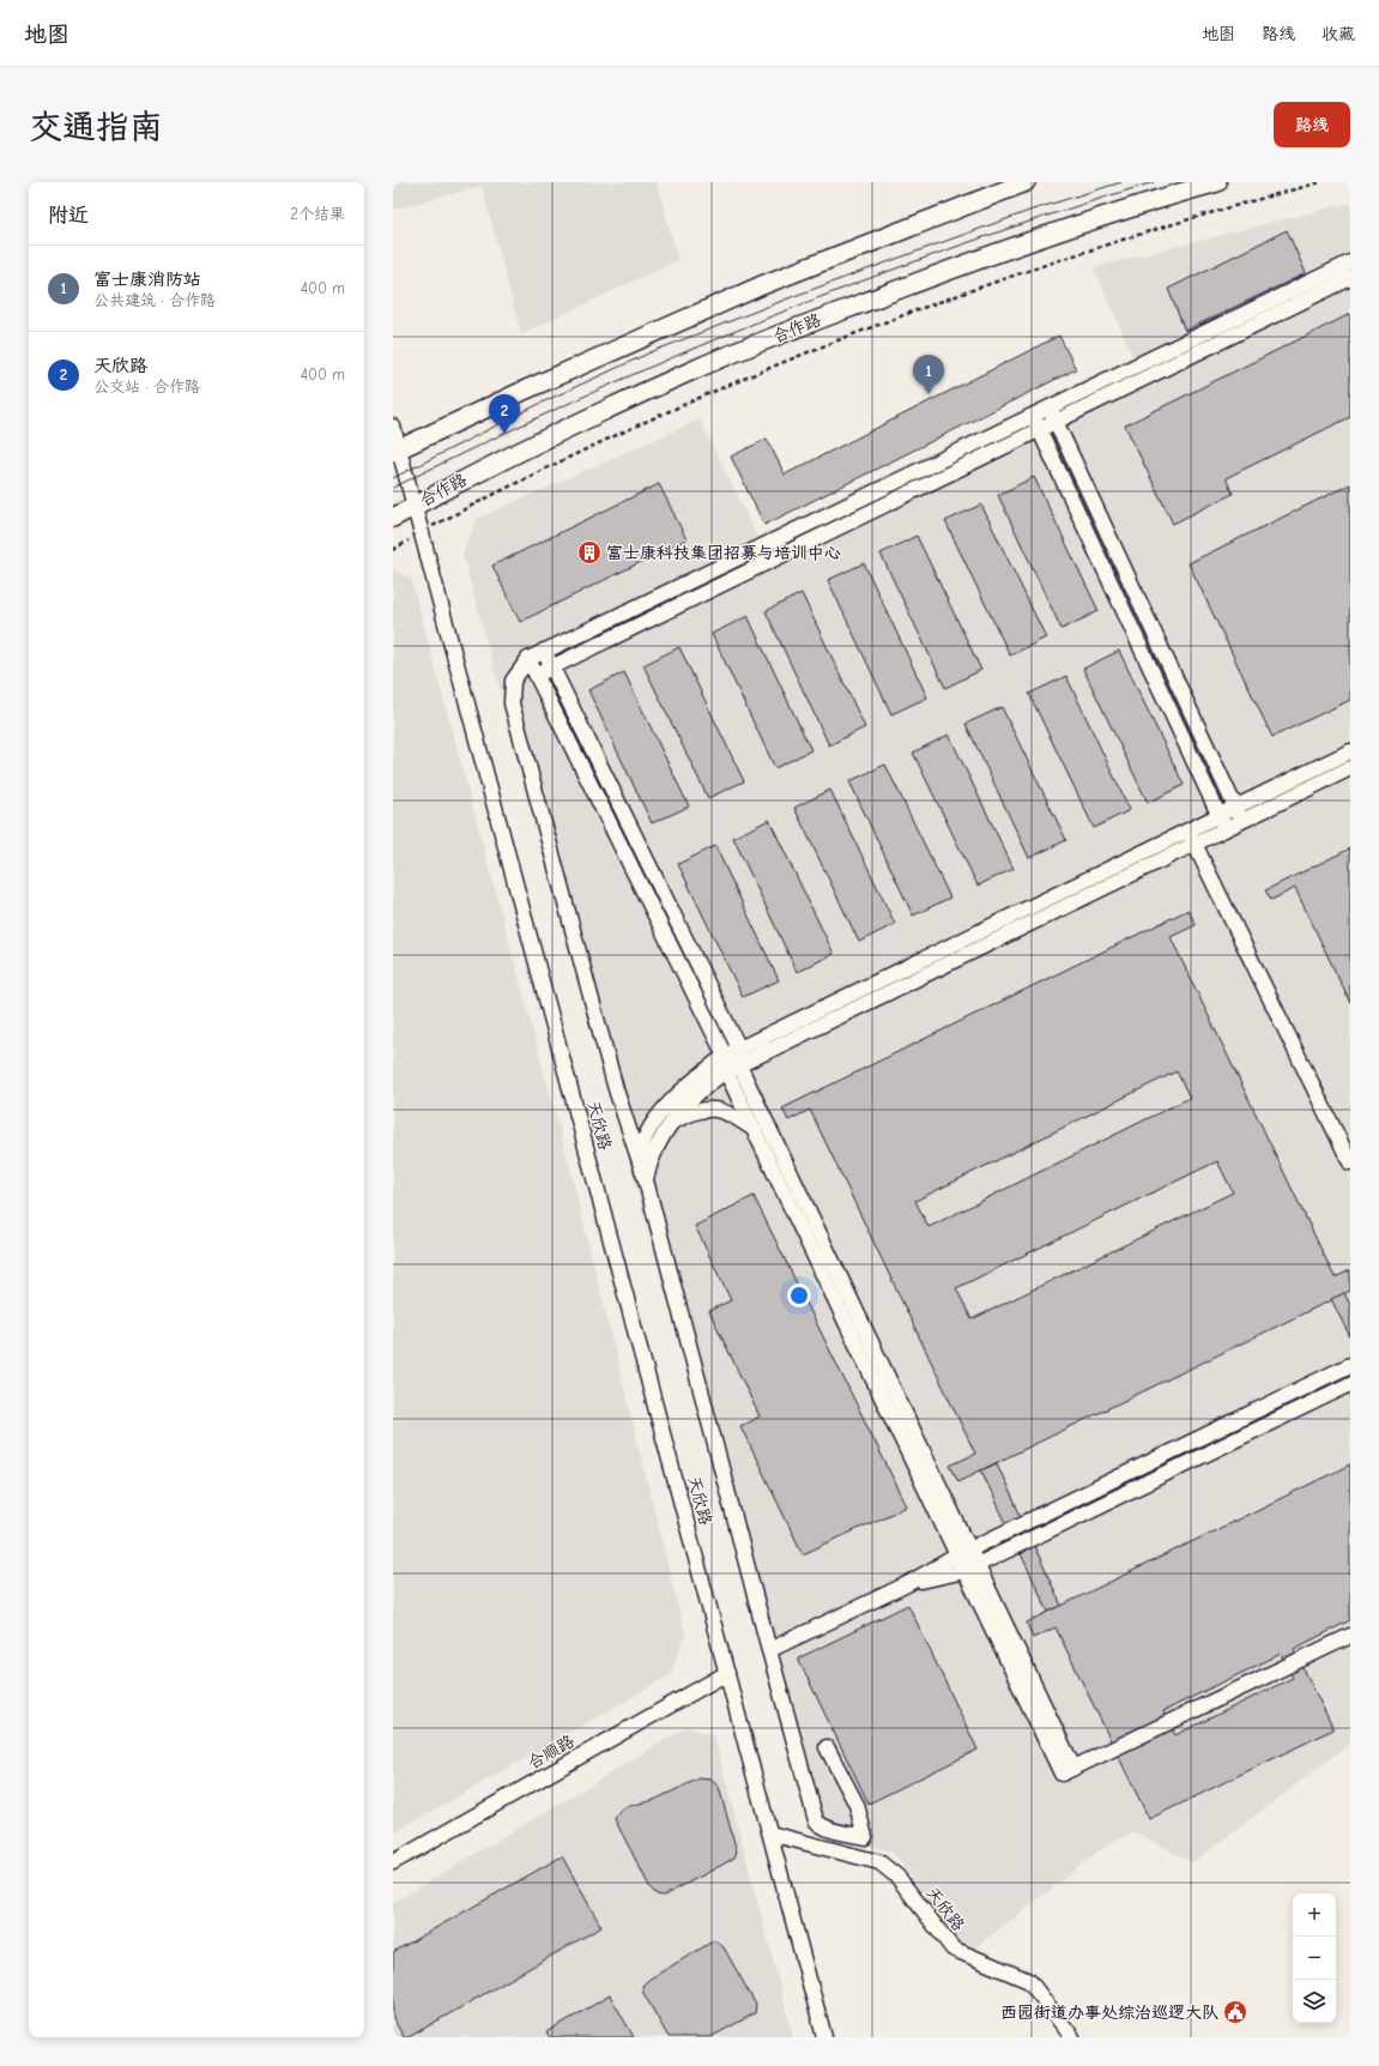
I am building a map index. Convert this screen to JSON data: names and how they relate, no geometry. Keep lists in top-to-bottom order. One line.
{"streets":{"main road":["合作路"],"street":["天欣路","合顺路"]},"crossings":[["合作路","天欣路"],["天欣路","合顺路"]],"places":{"building":["富士康科技集团招募与培训中心"],"public building":["西园街道办事处综治巡逻大队"]},"page":{"header":"地图","nav":["地图","路线","收藏"],"buttons":"路线","title":"交通指南","heading":["附近","2个结果"],"list":[{"mark":"1","name":"富士康消防站","note":"公共建筑 · 合作路","value":"400 m"},{"mark":"2","name":"天欣路","note":"公交站 · 合作路","value":"400 m"}],"pins":["1","2"],"map_buttons":["+","−"]}}
